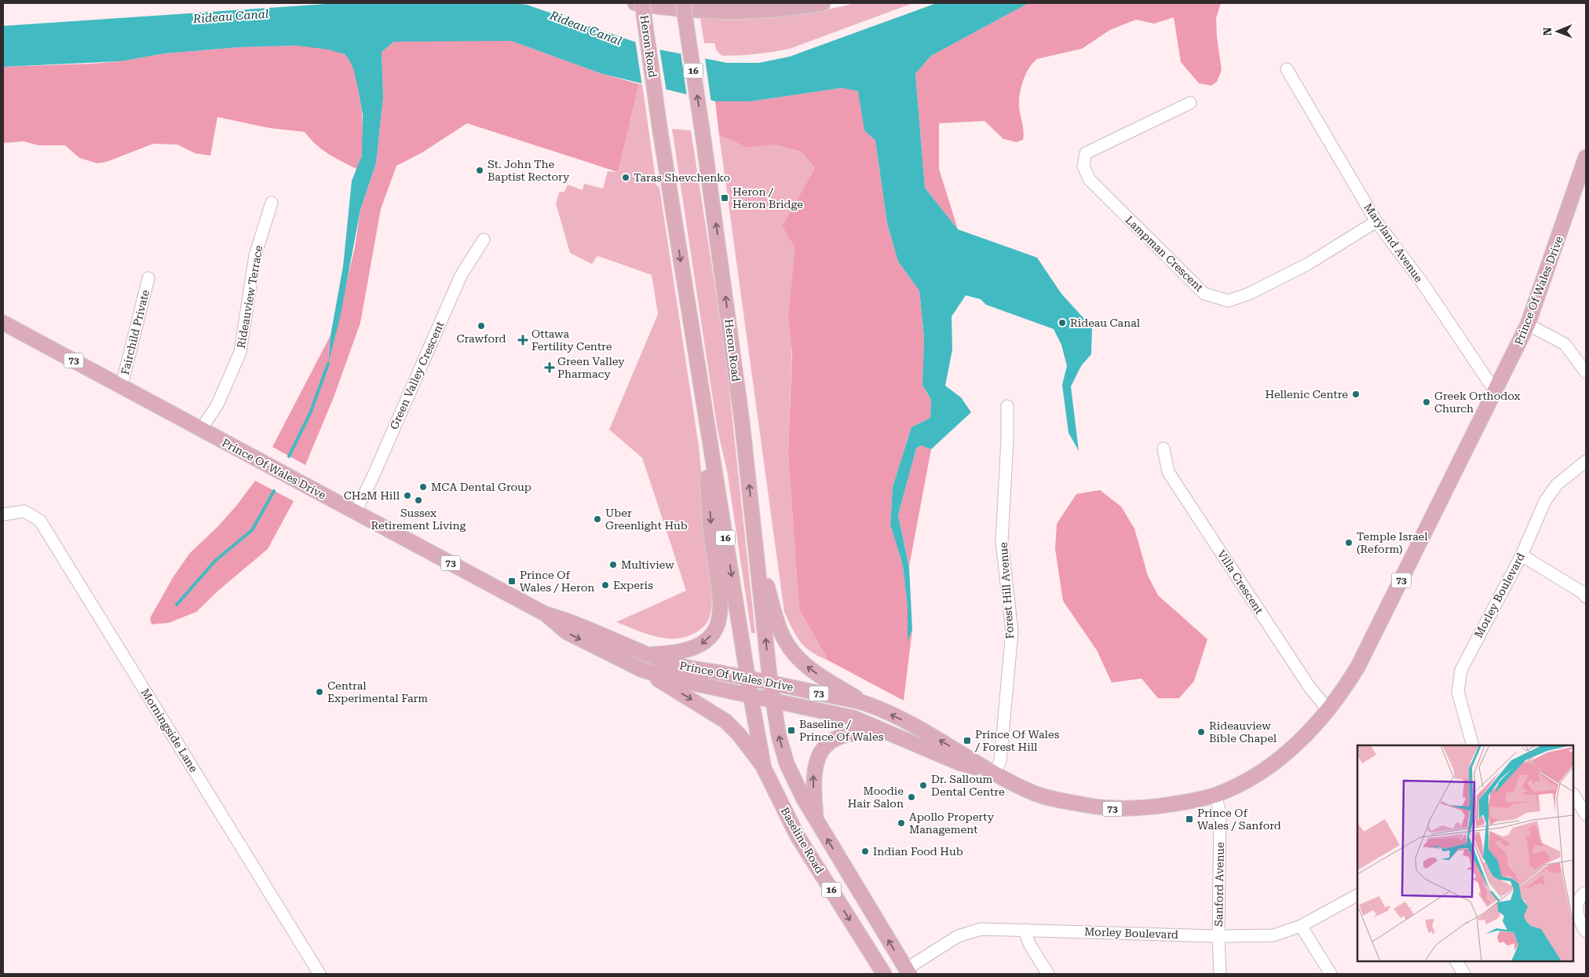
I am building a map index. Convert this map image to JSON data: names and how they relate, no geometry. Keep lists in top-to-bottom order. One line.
{"streets":{"main road":["Heron Road","16","Prince Of Wales Drive","73","Baseline Road"],"street":["Maryland Avenue","Lampman Crescent","Rideauview Terrace","Fairchild Private","Green Valley Crescent","Villa Crescent","Forest Hill Avenue","Morley Boulevard","Morningside Lane","Sanford Avenue"]},"crossings":[["Heron Road","Prince Of Wales Drive"],["Heron Road","Baseline Road"],["Maryland Avenue","Lampman Crescent"],["Maryland Avenue","Prince Of Wales Drive"],["Prince Of Wales Drive","Rideauview Terrace"],["Prince Of Wales Drive","Fairchild Private"],["Prince Of Wales Drive","Green Valley Crescent"],["Prince Of Wales Drive","Villa Crescent"],["Prince Of Wales Drive","Forest Hill Avenue"],["Prince Of Wales Drive","Baseline Road"],["Prince Of Wales Drive","Sanford Avenue"],["Morley Boulevard","Baseline Road"],["Morley Boulevard","Sanford Avenue"]],"water":["Rideau Canal"],"places":{"other":["St. John The Baptist Rectory","Taras Shevchenko","Rideau Canal","Crawford","Hellenic Centre","Greek Orthodox Church","MCA Dental Group","CH2M Hill","Sussex Retirement Living","Uber Greenlight Hub","Temple Israel (Reform)","Multiview","Experis","Central Experimental Farm","Rideauview Bible Chapel","Dr. Salloum Dental Centre","Moodie Hair Salon","Apollo Property Management","Indian Food Hub"],"transit":["Heron / Heron Bridge","Prince Of Wales / Heron","Baseline / Prince Of Wales","Prince Of Wales / Forest Hill","Prince Of Wales / Sanford"],"health":["Ottawa Fertility Centre","Green Valley Pharmacy"]},"north":"left"}
